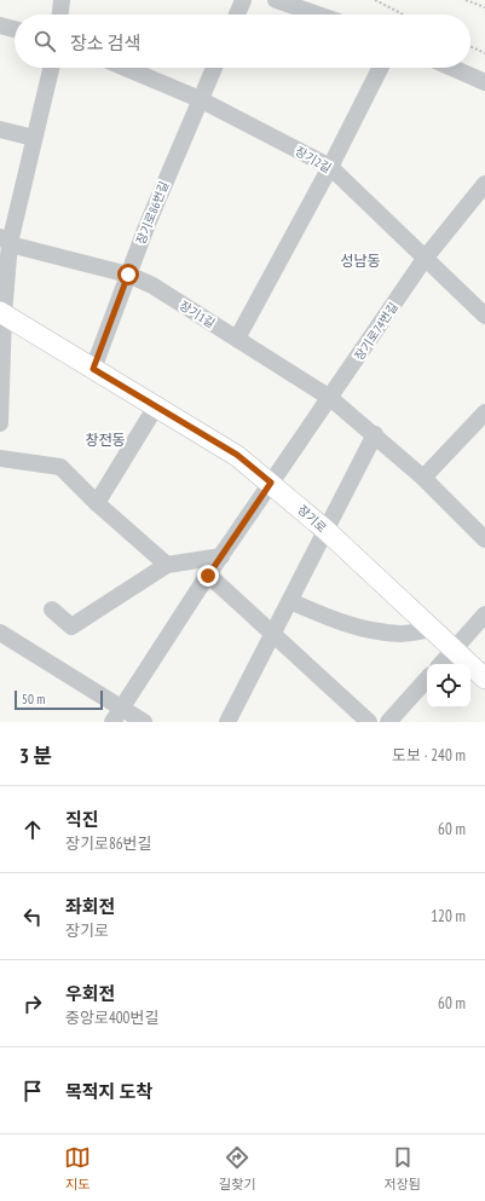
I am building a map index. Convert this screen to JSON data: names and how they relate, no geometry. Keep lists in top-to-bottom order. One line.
{"streets":{"main road":["장기로"],"street":["장기2길","장기로86번길","장기1길","장기로74번길"]},"crossings":[["장기2길","장기로86번길"],["장기2길","장기로74번길"],["장기로86번길","장기1길"],["장기로86번길","장기로"],["장기1길","장기로74번길"],["장기로74번길","장기로"]],"districts":["성남동","창전동"],"scale_bar":"50 m","page":{"search":"장소 검색","scale":"50 m","heading":["3 분","도보 · 240 m"],"list":[["직진","장기로86번길","60 m"],["좌회전","장기로","120 m"],["우회전","중앙로400번길","60 m"],"목적지 도착"],"nav":["지도","길찾기","저장됨"]}}
